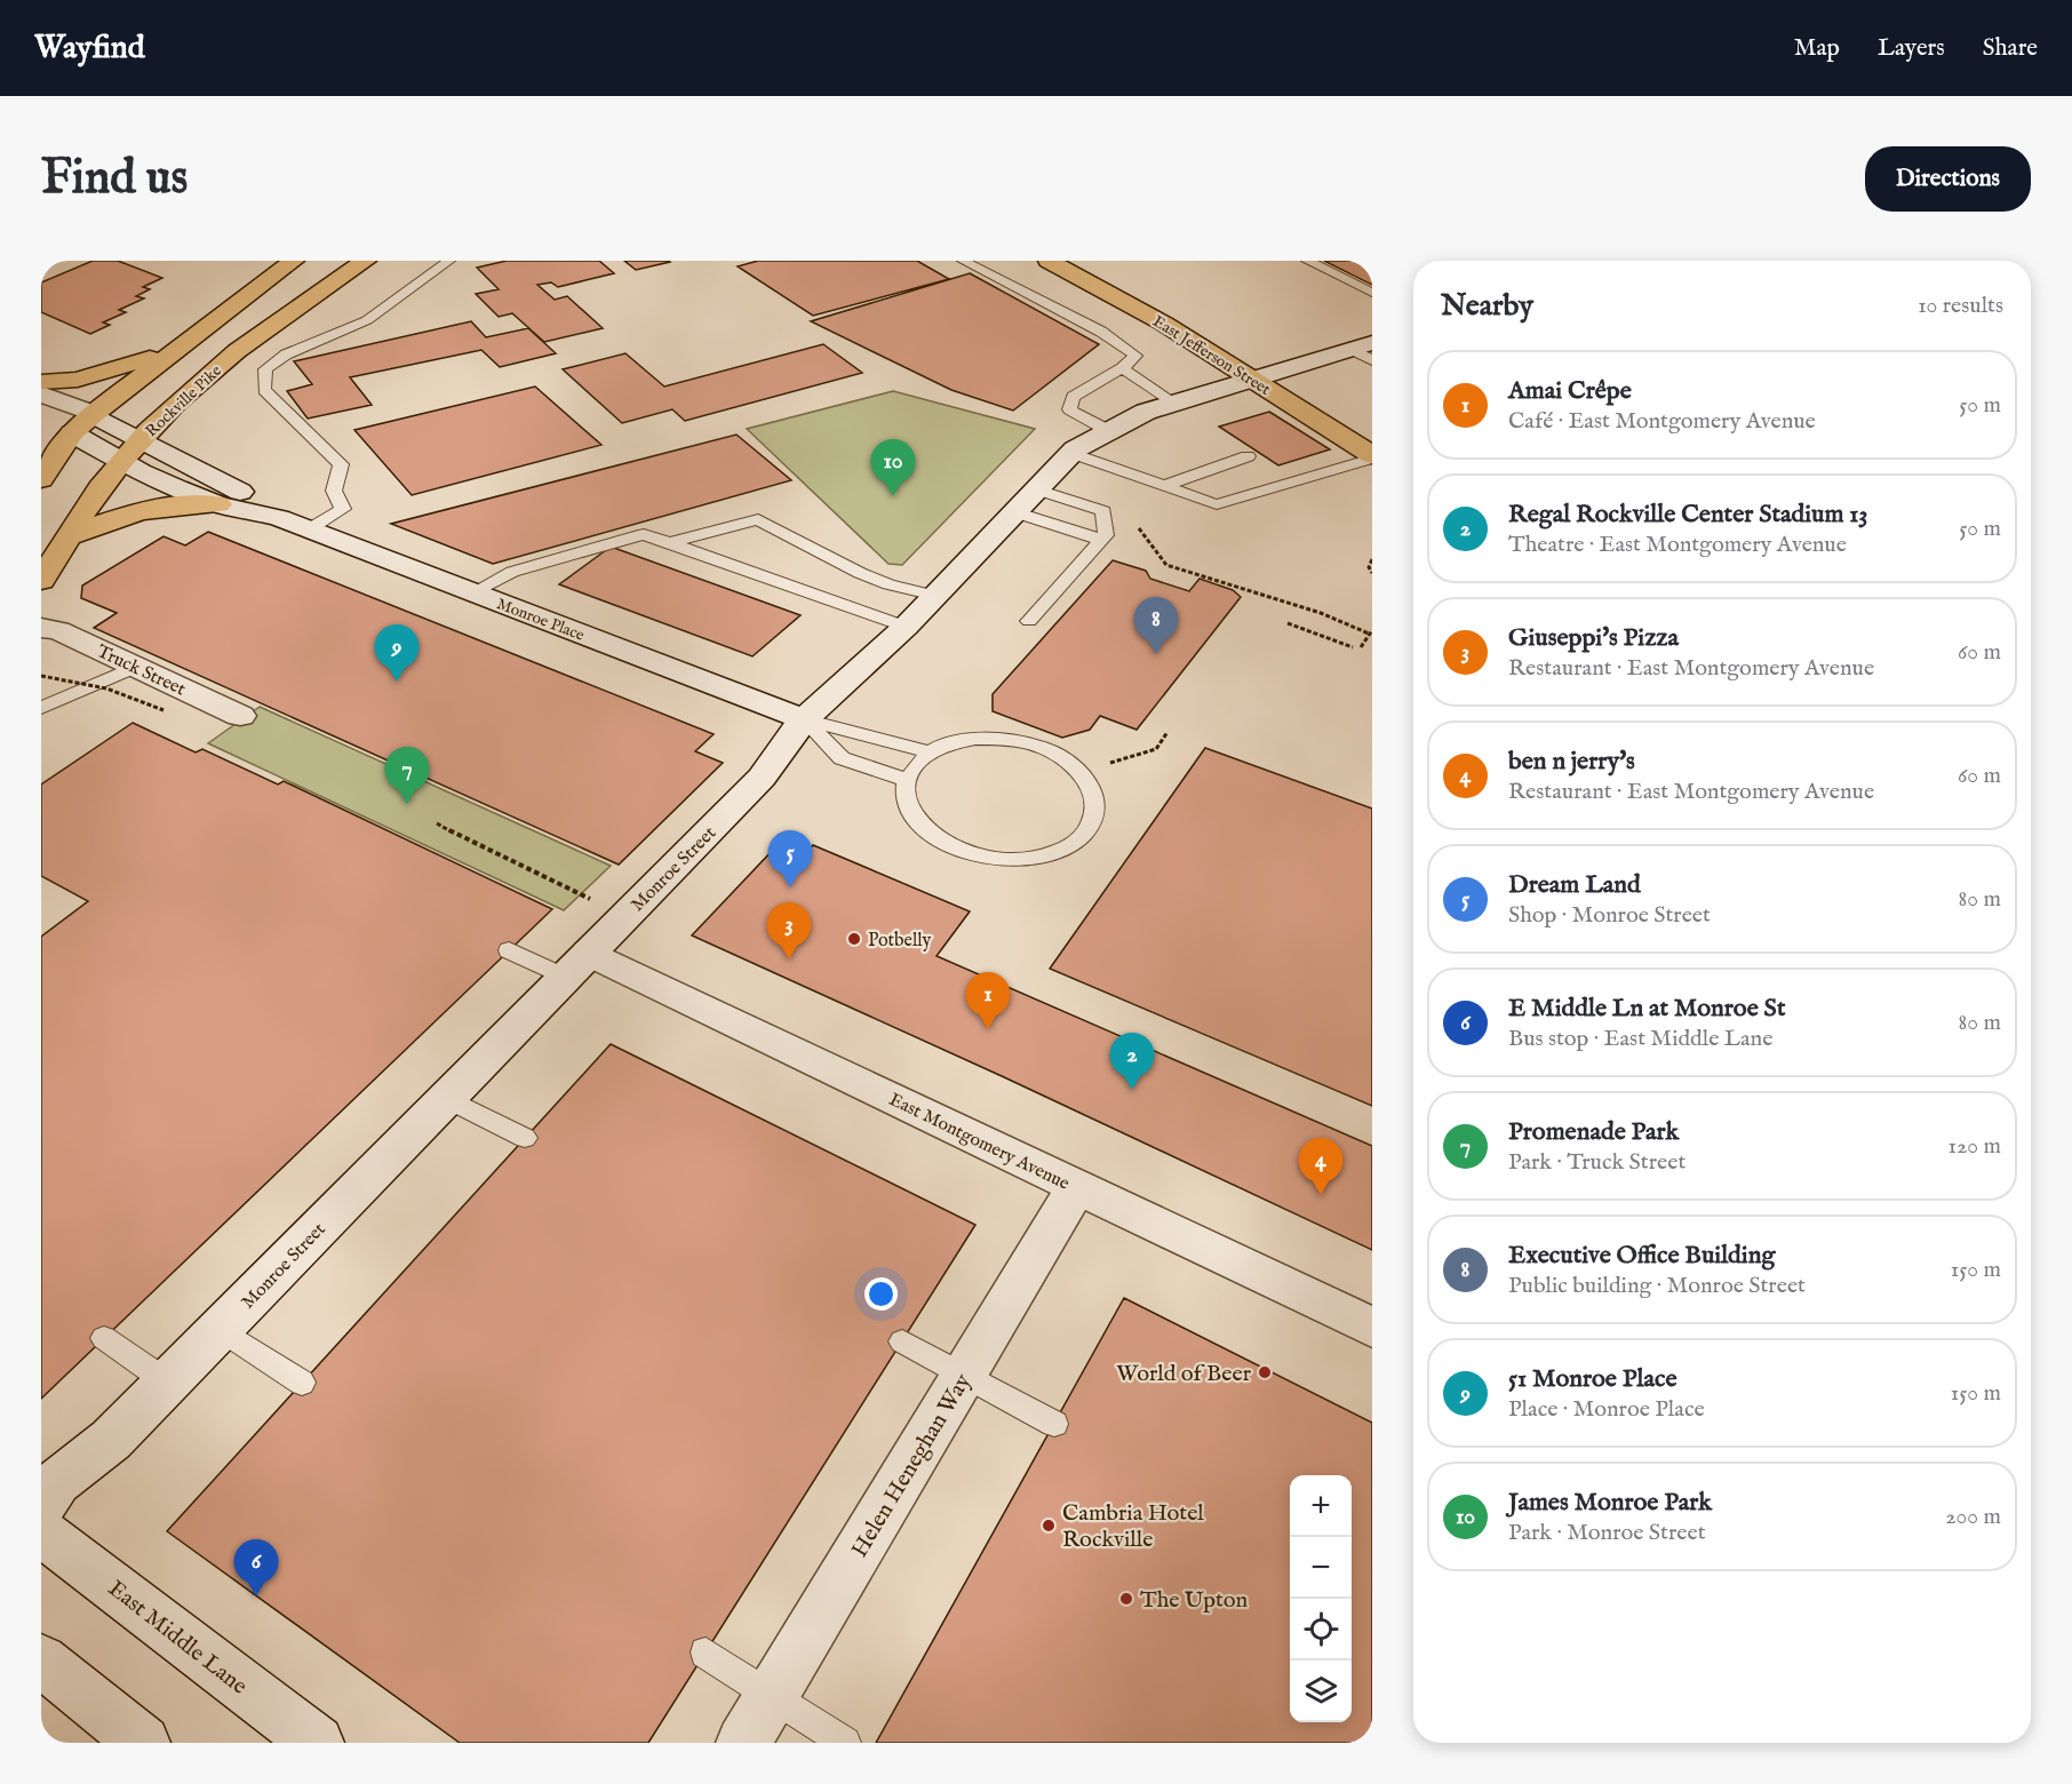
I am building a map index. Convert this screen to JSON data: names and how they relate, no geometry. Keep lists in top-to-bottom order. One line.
{"streets":{"main road":["East Jefferson Street","Rockville Pike"],"street":["Monroe Place","Truck Street","Monroe Street","East Montgomery Avenue","Helen Heneghan Way","East Middle Lane"]},"crossings":[["East Jefferson Street","Monroe Street"],["Rockville Pike","Monroe Place"],["Monroe Place","Monroe Street"],["Monroe Street","East Montgomery Avenue"],["East Montgomery Avenue","Helen Heneghan Way"]],"places":["Potbelly","World of Beer","Cambria Hotel Rockville","The Upton"],"page":{"header":"Wayfind","nav":["Map","Layers","Share"],"buttons":"Directions","title":"Find us","heading":["Nearby","10 results"],"list":[{"mark":"1","name":"Amai Crêpe","note":"Café · East Montgomery Avenue","value":"50 m"},{"mark":"2","name":"Regal Rockville Center Stadium 13","note":"Theatre · East Montgomery Avenue","value":"50 m"},{"mark":"3","name":"Giuseppi's Pizza","note":"Restaurant · East Montgomery Avenue","value":"60 m"},{"mark":"4","name":"ben n jerry's","note":"Restaurant · East Montgomery Avenue","value":"60 m"},{"mark":"5","name":"Dream Land","note":"Shop · Monroe Street","value":"80 m"},{"mark":"6","name":"E Middle Ln at Monroe St","note":"Bus stop · East Middle Lane","value":"80 m"},{"mark":"7","name":"Promenade Park","note":"Park · Truck Street","value":"120 m"},{"mark":"8","name":"Executive Office Building","note":"Public building · Monroe Street","value":"150 m"},{"mark":"9","name":"51 Monroe Place","note":"Place · Monroe Place","value":"150 m"},{"mark":"10","name":"James Monroe Park","note":"Park · Monroe Street","value":"200 m"}],"pins":["10","8","9","7","5","3","1","2","4","6"],"map_buttons":["+","−"]}}
